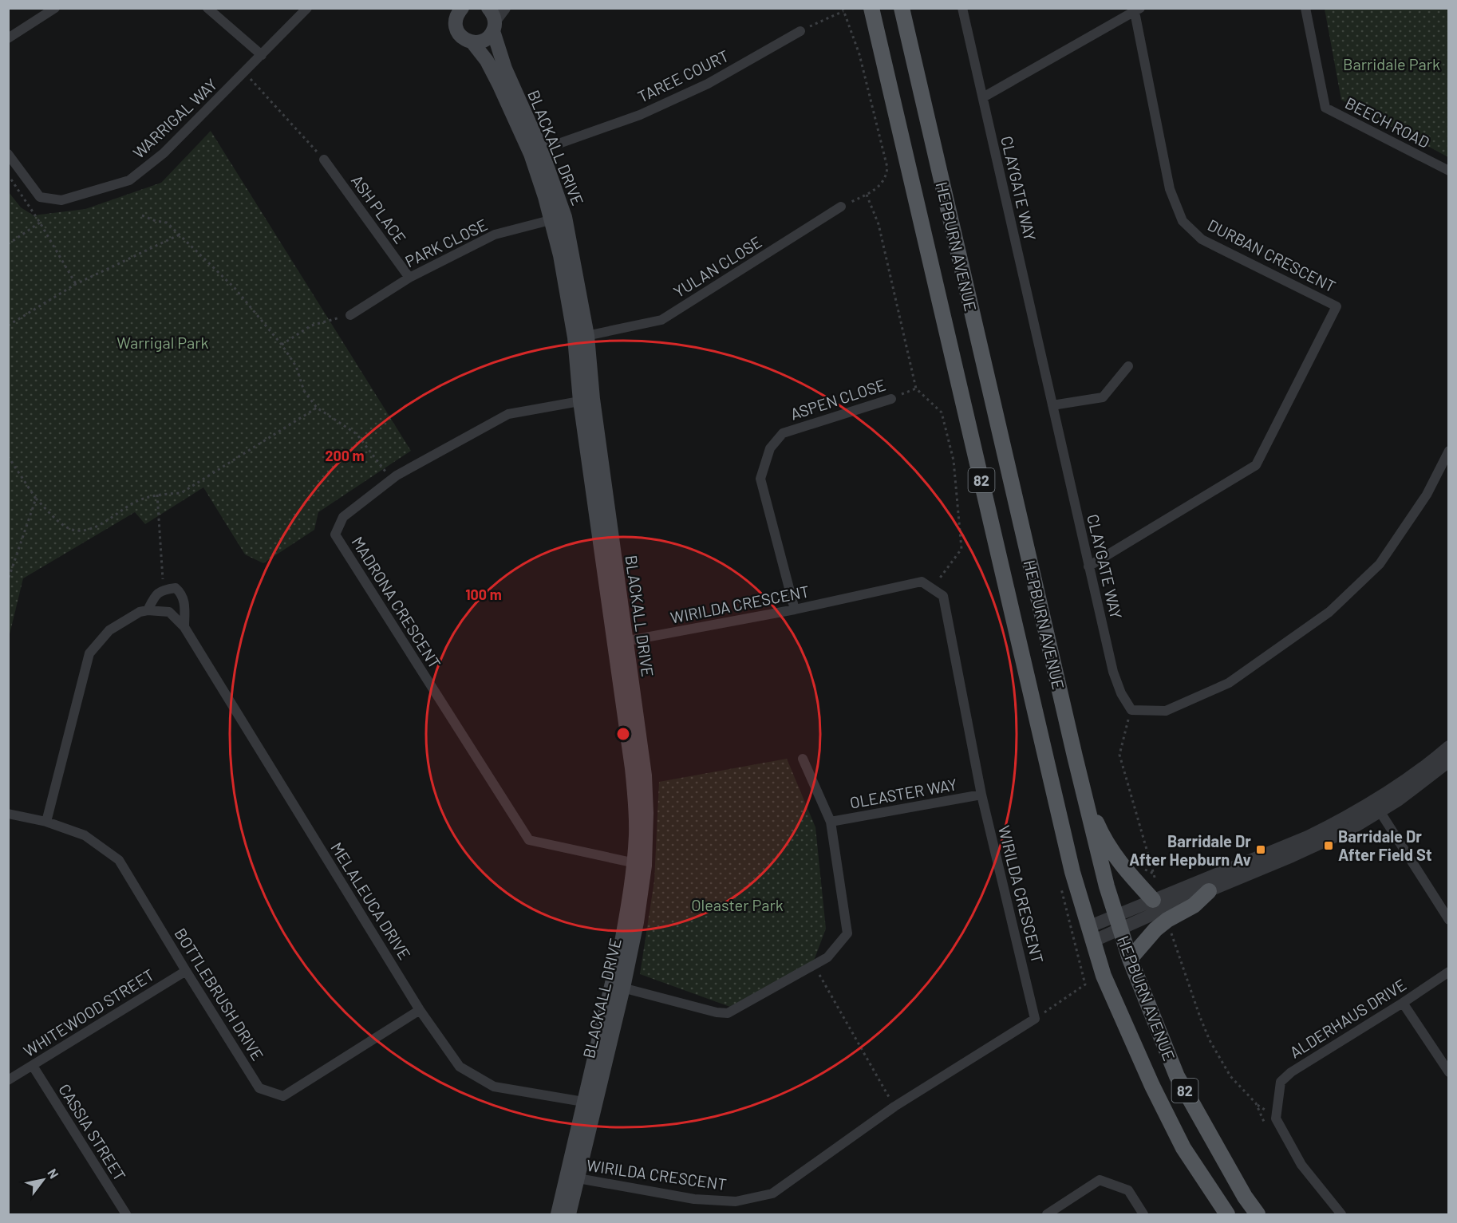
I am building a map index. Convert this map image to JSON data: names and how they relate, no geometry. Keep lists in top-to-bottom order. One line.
{"streets":{"main road":["BLACKALL DRIVE","HEPBURN AVENUE","82"],"street":["TAREE COURT","WARRIGAL WAY","BEECH ROAD","CLAYGATE WAY","ASH PLACE","PARK CLOSE","DURBAN CRESCENT","YULAN CLOSE","ASPEN CLOSE","MADRONA CRESCENT","WIRILDA CRESCENT","OLEASTER WAY","MELALEUCA DRIVE","BOTTLEBRUSH DRIVE","WHITEWOOD STREET","ALDERHAUS DRIVE","CASSIA STREET"]},"crossings":[["TAREE COURT","BLACKALL DRIVE"],["BLACKALL DRIVE","PARK CLOSE"],["BLACKALL DRIVE","YULAN CLOSE"],["BLACKALL DRIVE","MADRONA CRESCENT"],["BLACKALL DRIVE","WIRILDA CRESCENT"],["BLACKALL DRIVE","OLEASTER WAY"],["BLACKALL DRIVE","MELALEUCA DRIVE"],["CLAYGATE WAY","DURBAN CRESCENT"],["ASH PLACE","PARK CLOSE"],["ASPEN CLOSE","WIRILDA CRESCENT"],["WIRILDA CRESCENT","OLEASTER WAY"],["MELALEUCA DRIVE","BOTTLEBRUSH DRIVE"],["BOTTLEBRUSH DRIVE","WHITEWOOD STREET"],["WHITEWOOD STREET","CASSIA STREET"]],"parks":["Barridale Park","Warrigal Park","Oleaster Park"],"places":{"transit":["Barridale Dr After Field St","Barridale Dr After Hepburn Av"]},"north":"top right","rings":["200 m","100 m"]}
